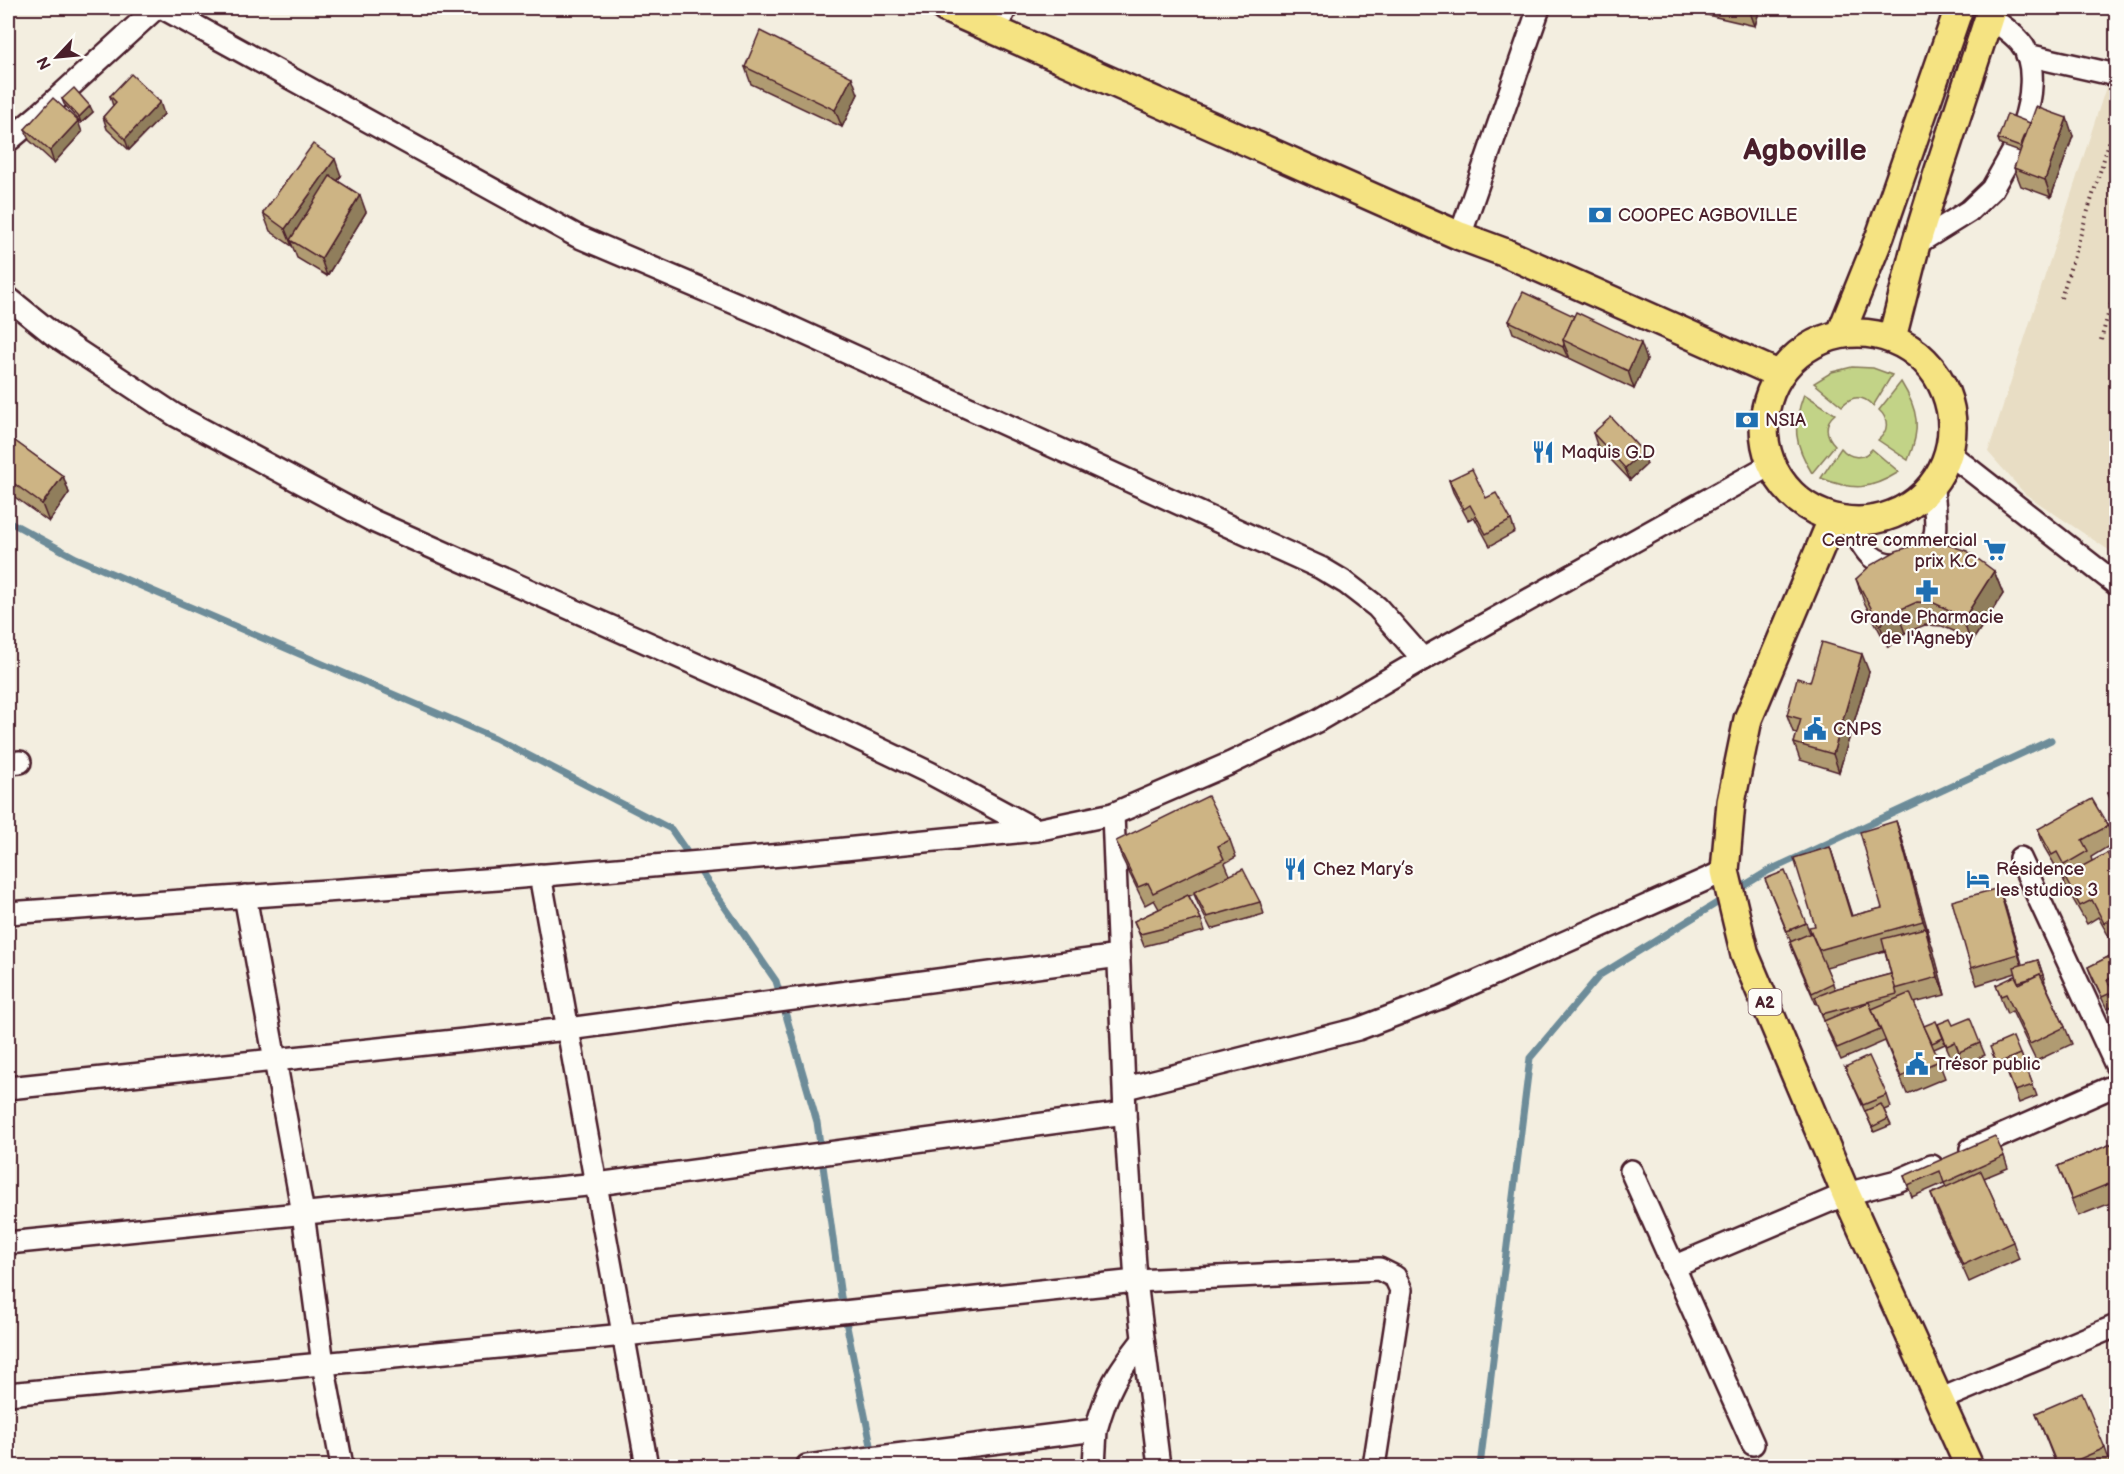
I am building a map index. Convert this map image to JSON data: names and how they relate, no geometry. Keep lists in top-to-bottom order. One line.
{"streets":{"main road":["A2"]},"districts":["Agboville"],"places":{"bank":["COOPEC AGBOVILLE","NSIA"],"restaurant":["Maquis G.D","Chez Mary’s"],"supermarket":["Centre commercial prix K.C"],"pharmacy":["Grande Pharmacie de l'Agneby"],"public building":["CNPS","Trésor public"],"hotel":["Résidence les studios 3"]},"north":"bottom left"}
